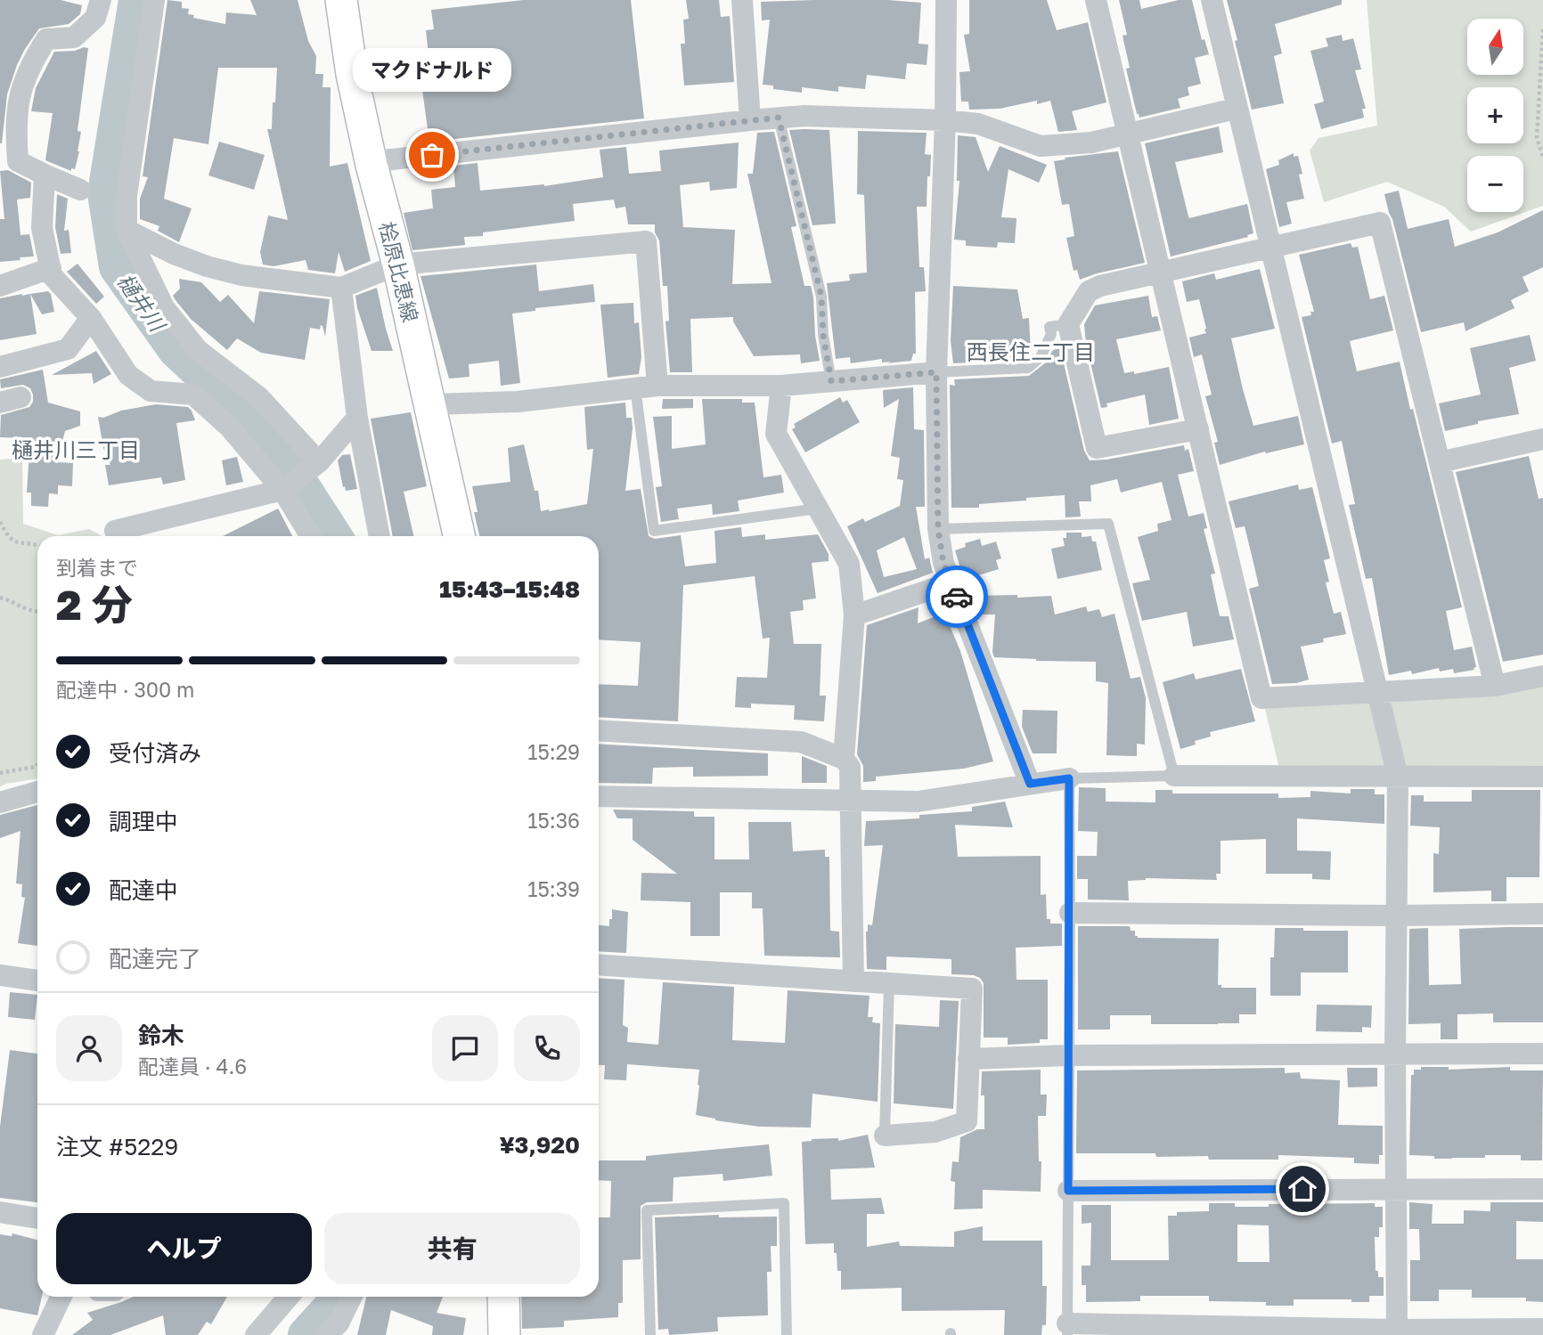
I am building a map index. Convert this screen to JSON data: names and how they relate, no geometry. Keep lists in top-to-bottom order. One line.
{"streets":{"main road":["桧原比恵線"]},"districts":["西長住二丁目","樋井川三丁目"],"water":["樋井川"],"places":["マクドナルド"],"north":"top","page":{"map_buttons":["+","−"],"bubble":"マクドナルド","heading":["2 分","到着まで","15:43–15:48"],"panel":["鈴木","配達員 · 4.6","注文 #5229","¥3,920"],"bar":"配達中 · 300 m","list":[["受付済み","15:29"],["調理中","15:36"],["配達中","15:39"],"配達完了"],"buttons":["ヘルプ","共有"]}}
